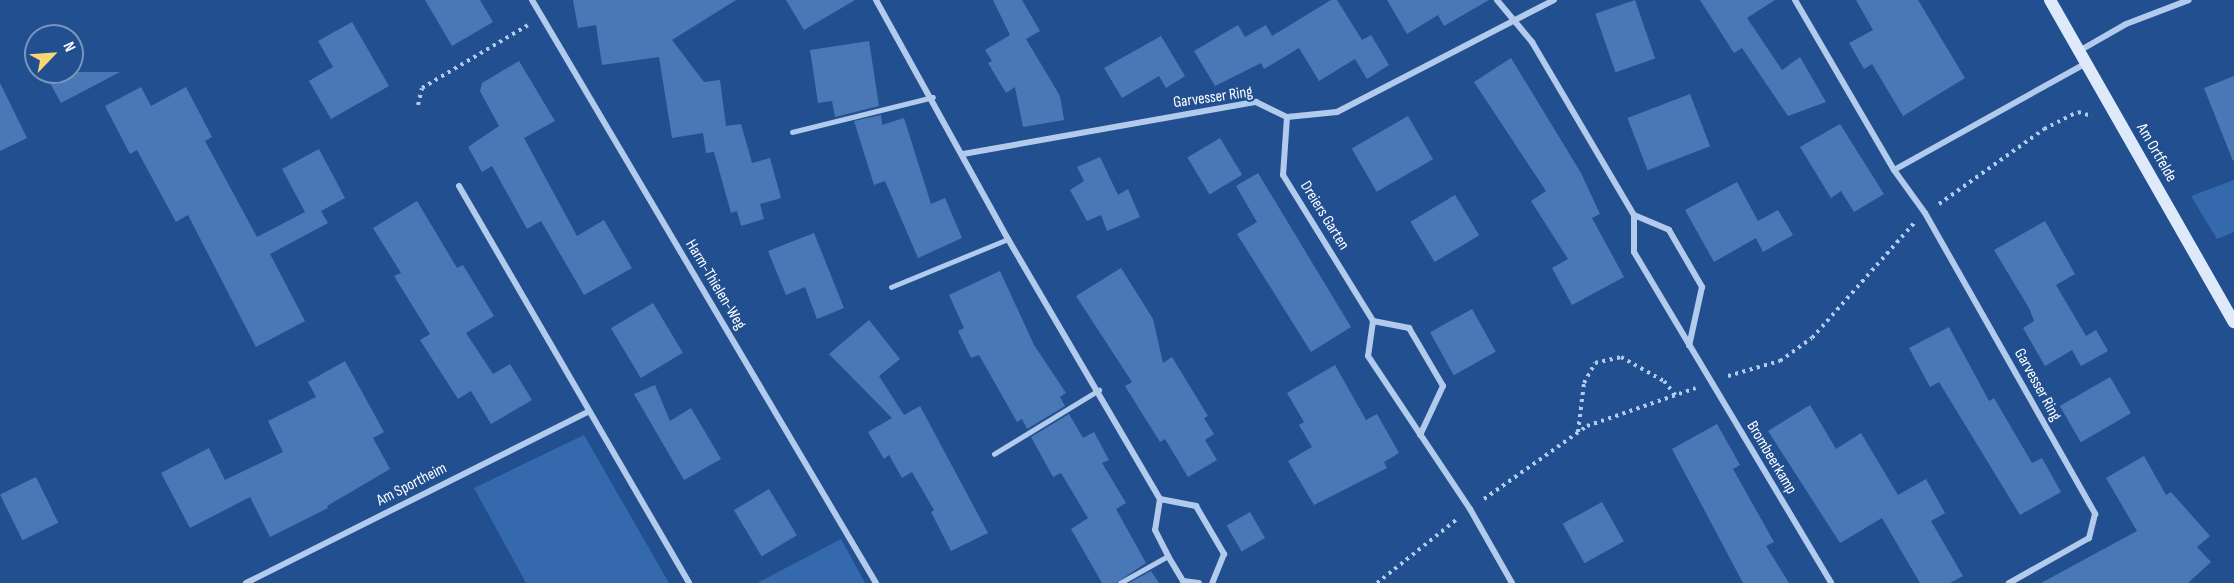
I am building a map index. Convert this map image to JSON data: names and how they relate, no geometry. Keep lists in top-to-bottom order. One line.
{"streets":{"street":["Garvesser Ring","Am Ortfelde","Dreiers Garten","Harm-Thielen-Weg","Brombeerkamp","Am Sportheim"]},"crossings":[["Garvesser Ring","Dreiers Garten"]],"north":"top right"}
